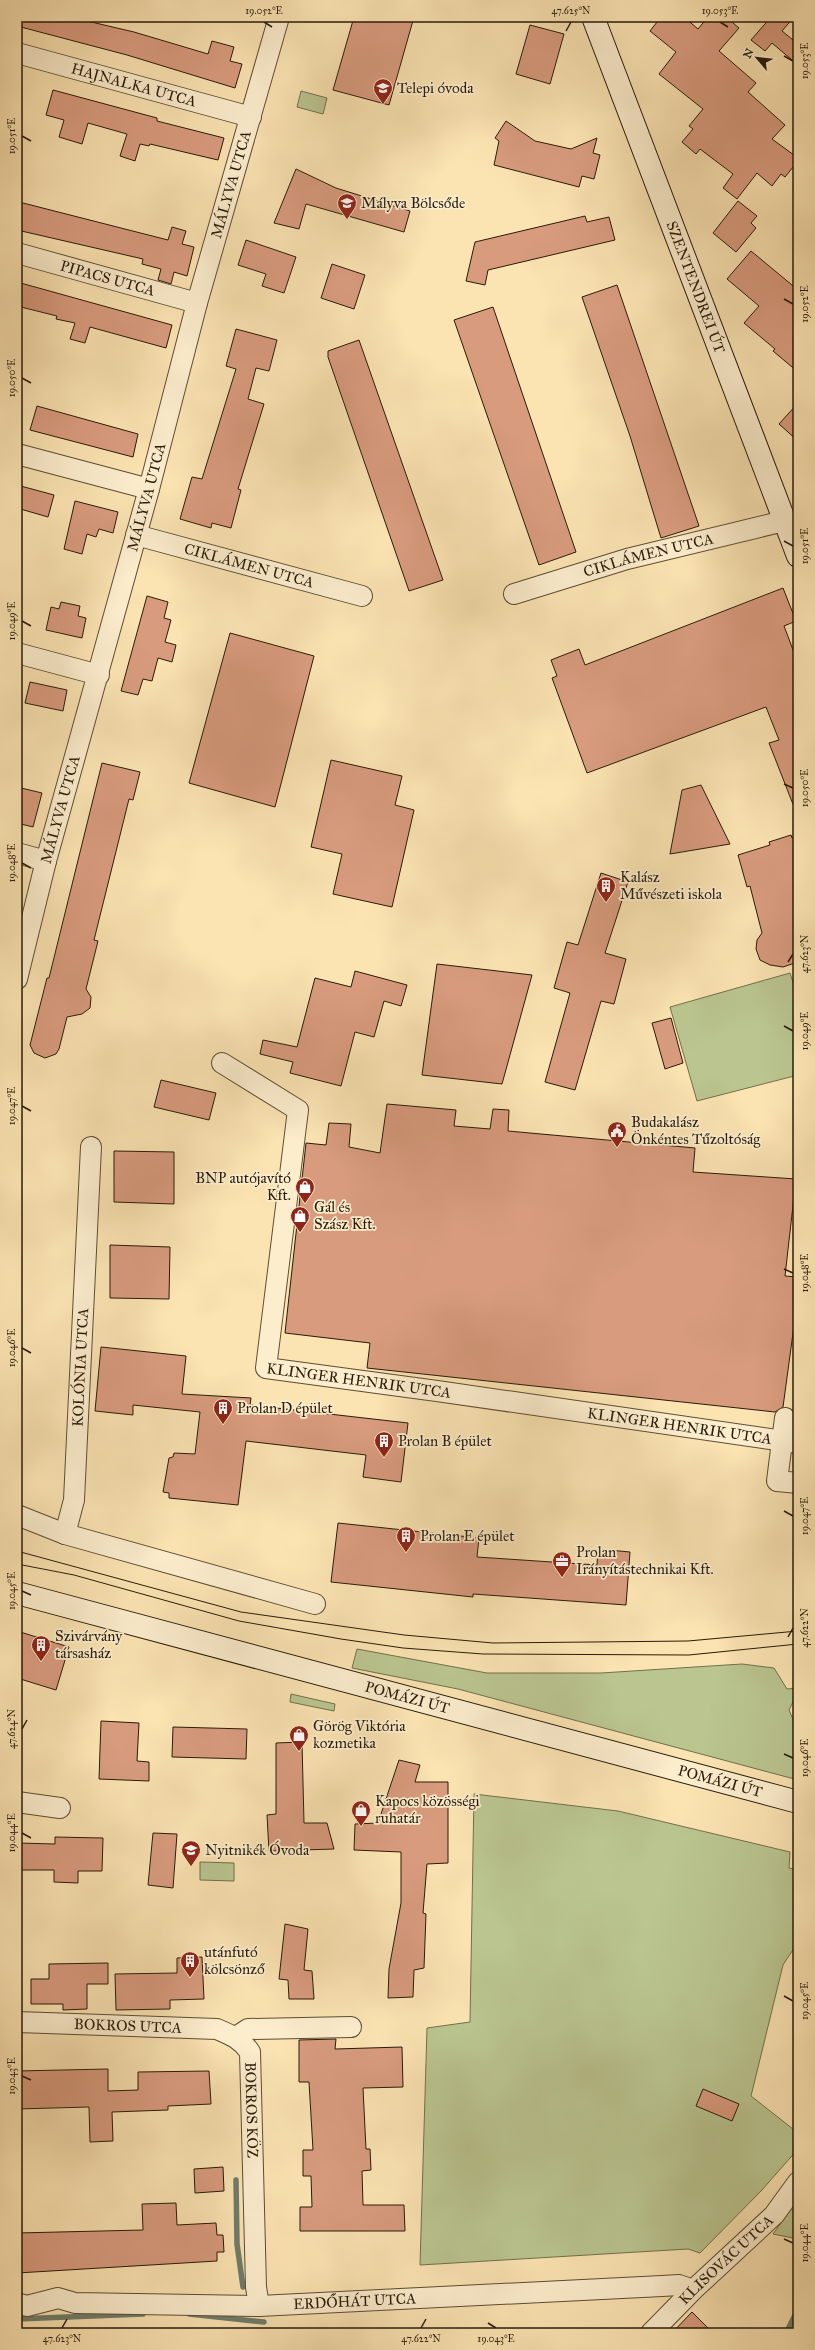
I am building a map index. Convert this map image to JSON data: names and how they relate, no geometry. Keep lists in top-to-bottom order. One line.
{"streets":{"main road":["SZENTENDREI ÚT","POMÁZI ÚT"],"street":["HAJNALKA UTCA","MÁLYVA UTCA","PIPACS UTCA","CIKLÁMEN UTCA","KOLÓNIA UTCA","KLINGER HENRIK UTCA","BOKROS UTCA","BOKROS KÖZ","KLISOVÁC UTCA","ERDŐHÁT UTCA"]},"crossings":[["HAJNALKA UTCA","MÁLYVA UTCA"],["MÁLYVA UTCA","PIPACS UTCA"],["MÁLYVA UTCA","CIKLÁMEN UTCA"],["SZENTENDREI ÚT","CIKLÁMEN UTCA"],["BOKROS UTCA","BOKROS KÖZ"],["BOKROS KÖZ","ERDŐHÁT UTCA"],["KLISOVÁC UTCA","ERDŐHÁT UTCA"]],"places":{"school or university":["Telepi óvoda","Mályva Bölcsőde","Nyitnikék Óvoda"],"building":["Kalász Művészeti iskola","Prolan D épület","Prolan B épület","Prolan E épület","Szivárvány társasház","utánfutó kölcsönző"],"public building":["Budakalász Önkéntes Tűzoltóság"],"shop":["BNP autójavító Kft.","Gál és Szász Kft.","Görög Viktória kozmetika","Kapocs közösségi ruhatár"],"office":["Prolan Irányítástechnikai Kft."]},"north":"top left","coordinates":["19.052°E","47.625°N","19.053°E","19.051°E","19.050°E","19.049°E","19.048°E","47.623°N","19.047°E","19.046°E","19.045°E","47.622°N","47.624°N","19.044°E","19.043°E"]}
